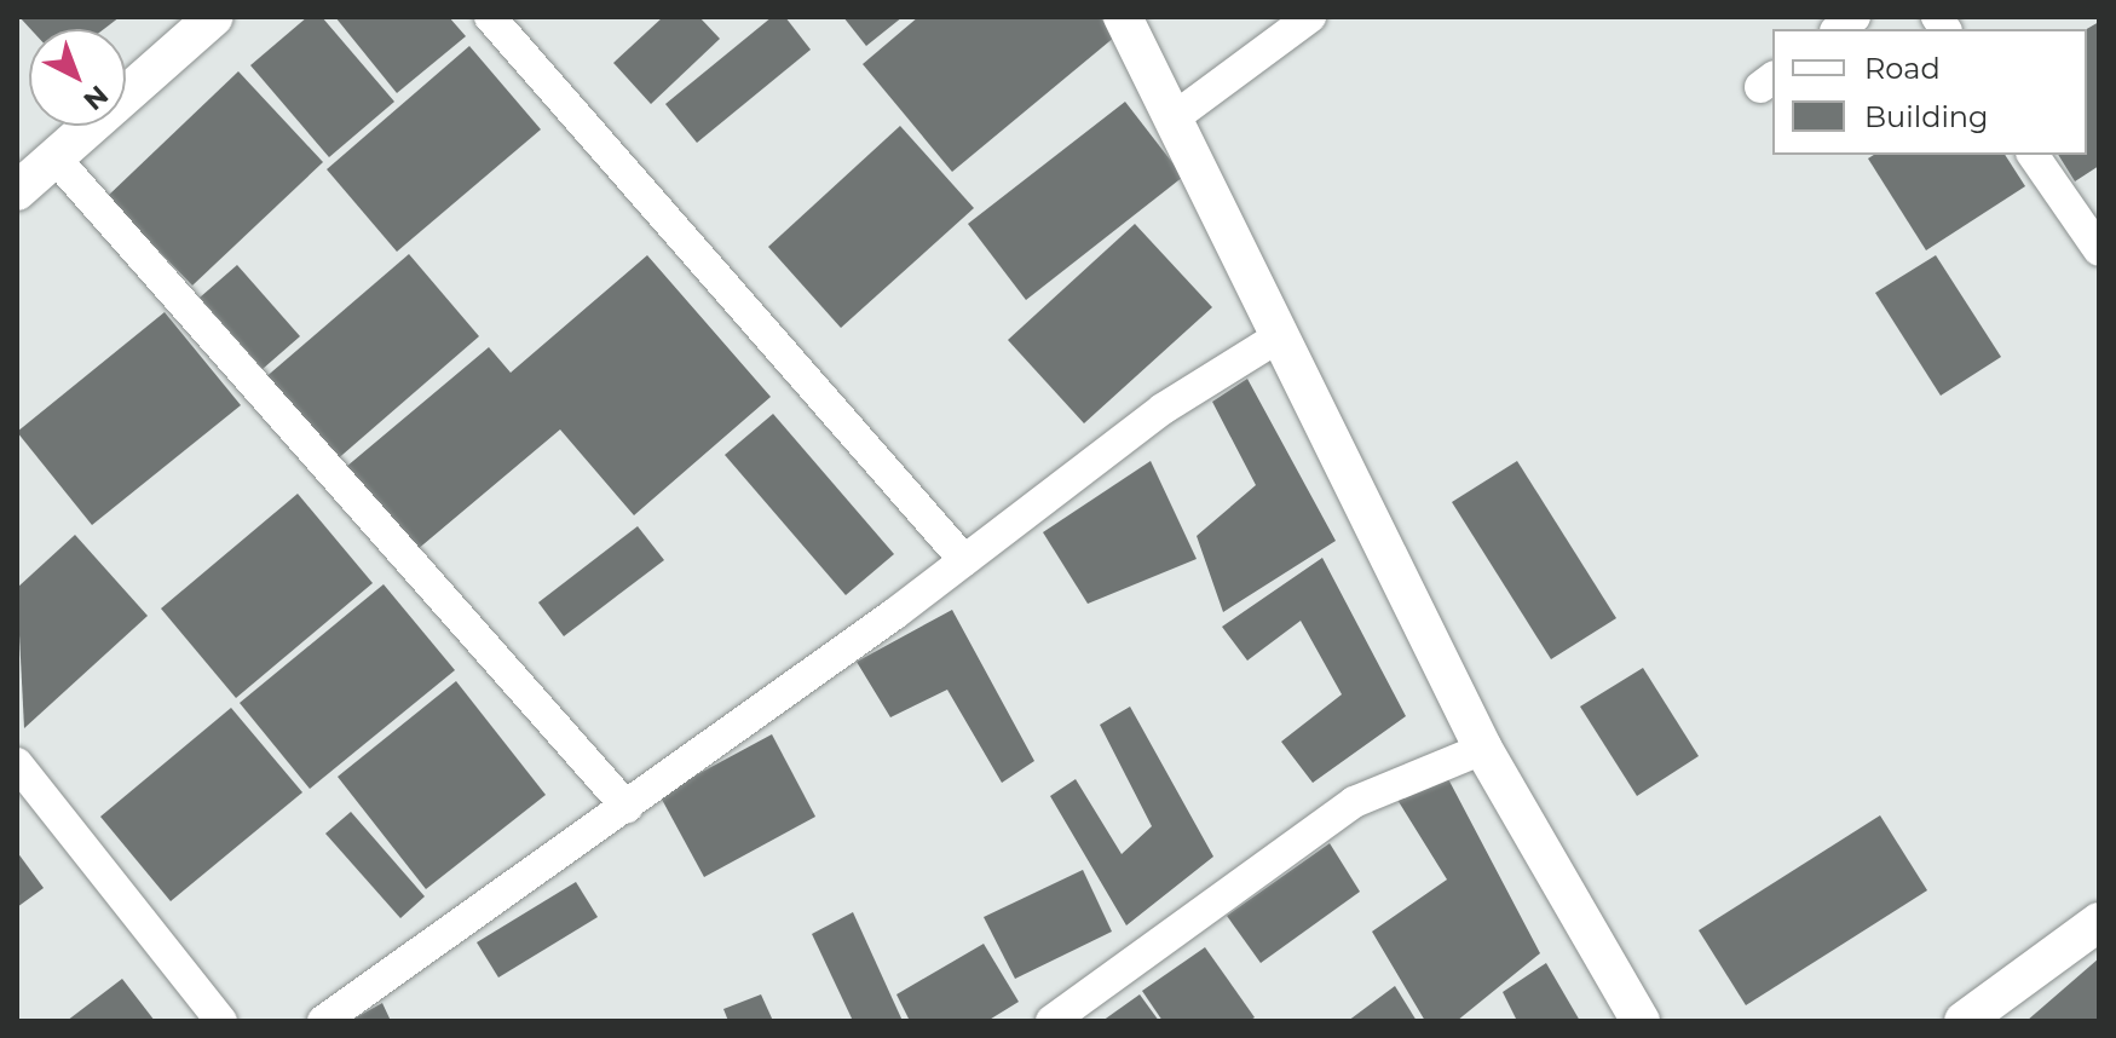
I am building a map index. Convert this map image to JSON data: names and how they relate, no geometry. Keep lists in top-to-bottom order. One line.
{"legend":["Road","Building"],"north":"bottom right"}
